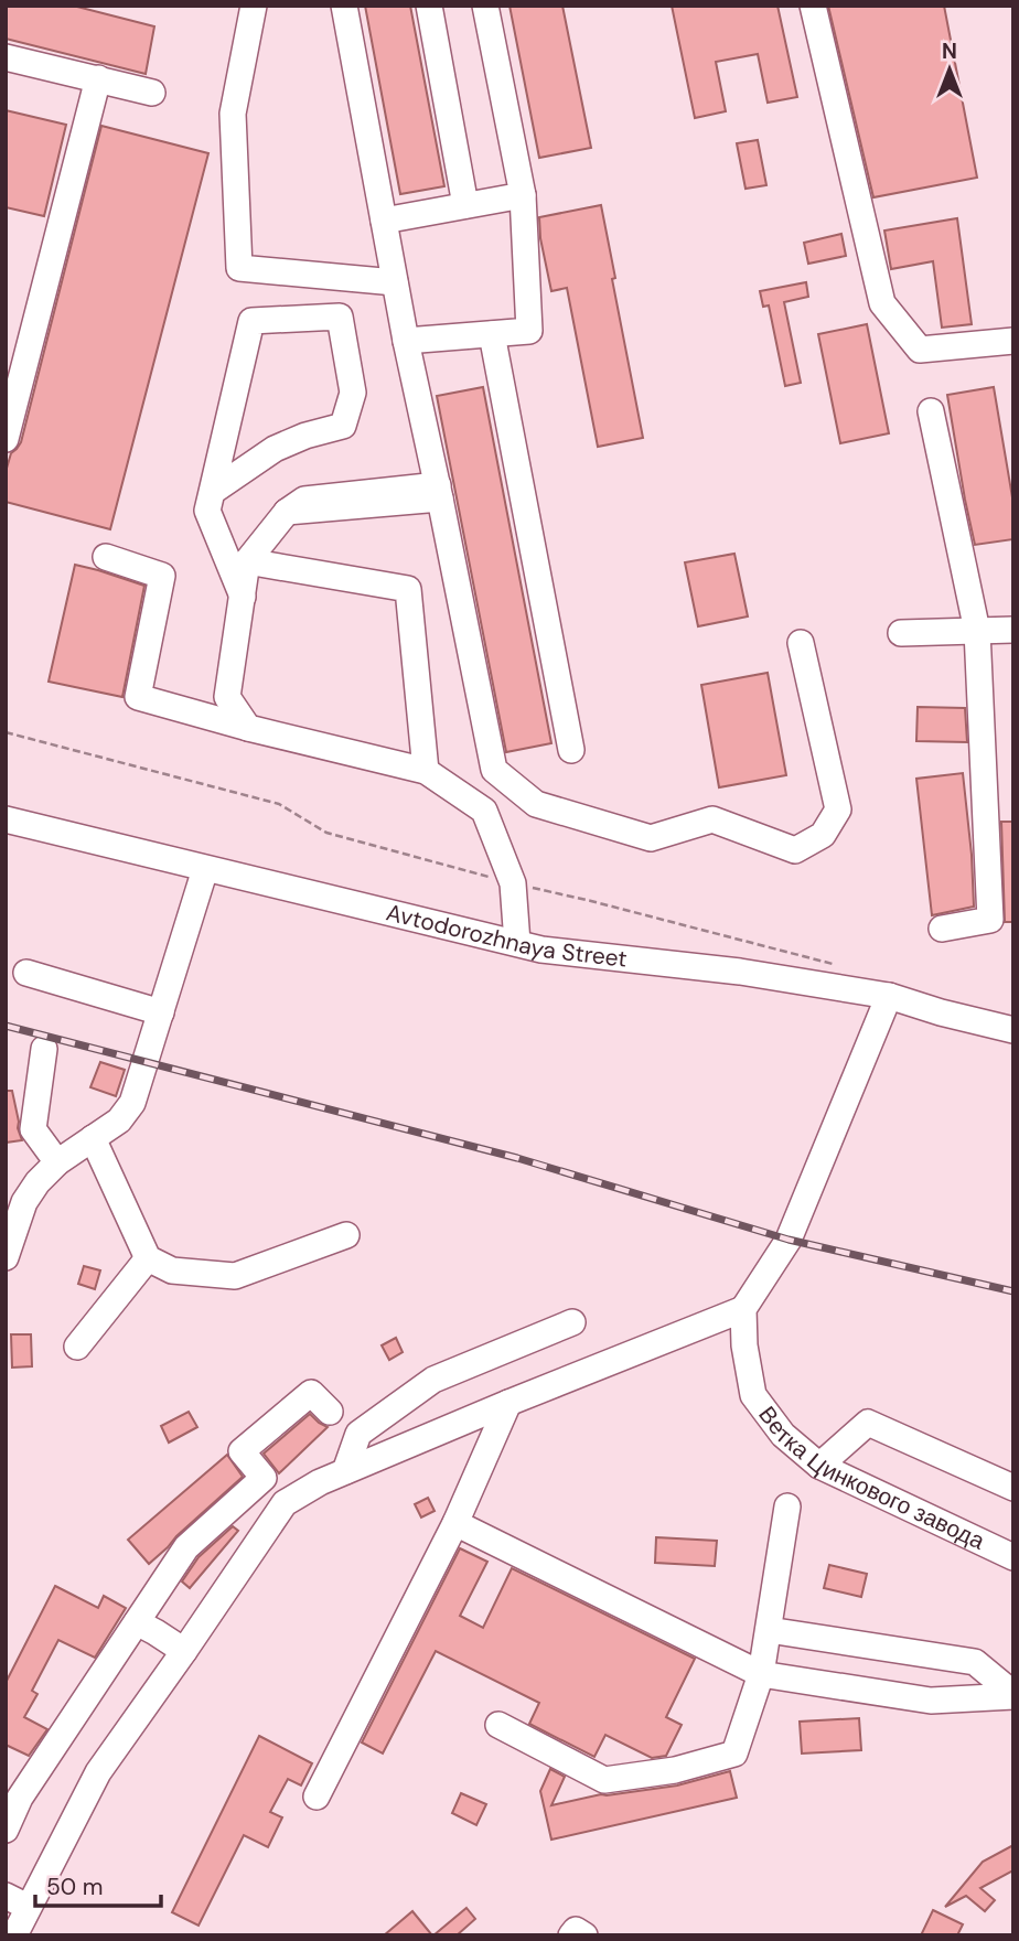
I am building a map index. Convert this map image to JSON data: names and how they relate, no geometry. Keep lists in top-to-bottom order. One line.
{"streets":{"street":["Avtodorozhnaya Street","Ветка Цинкового завода"]},"scale_bar":"50 m","north":"top"}
